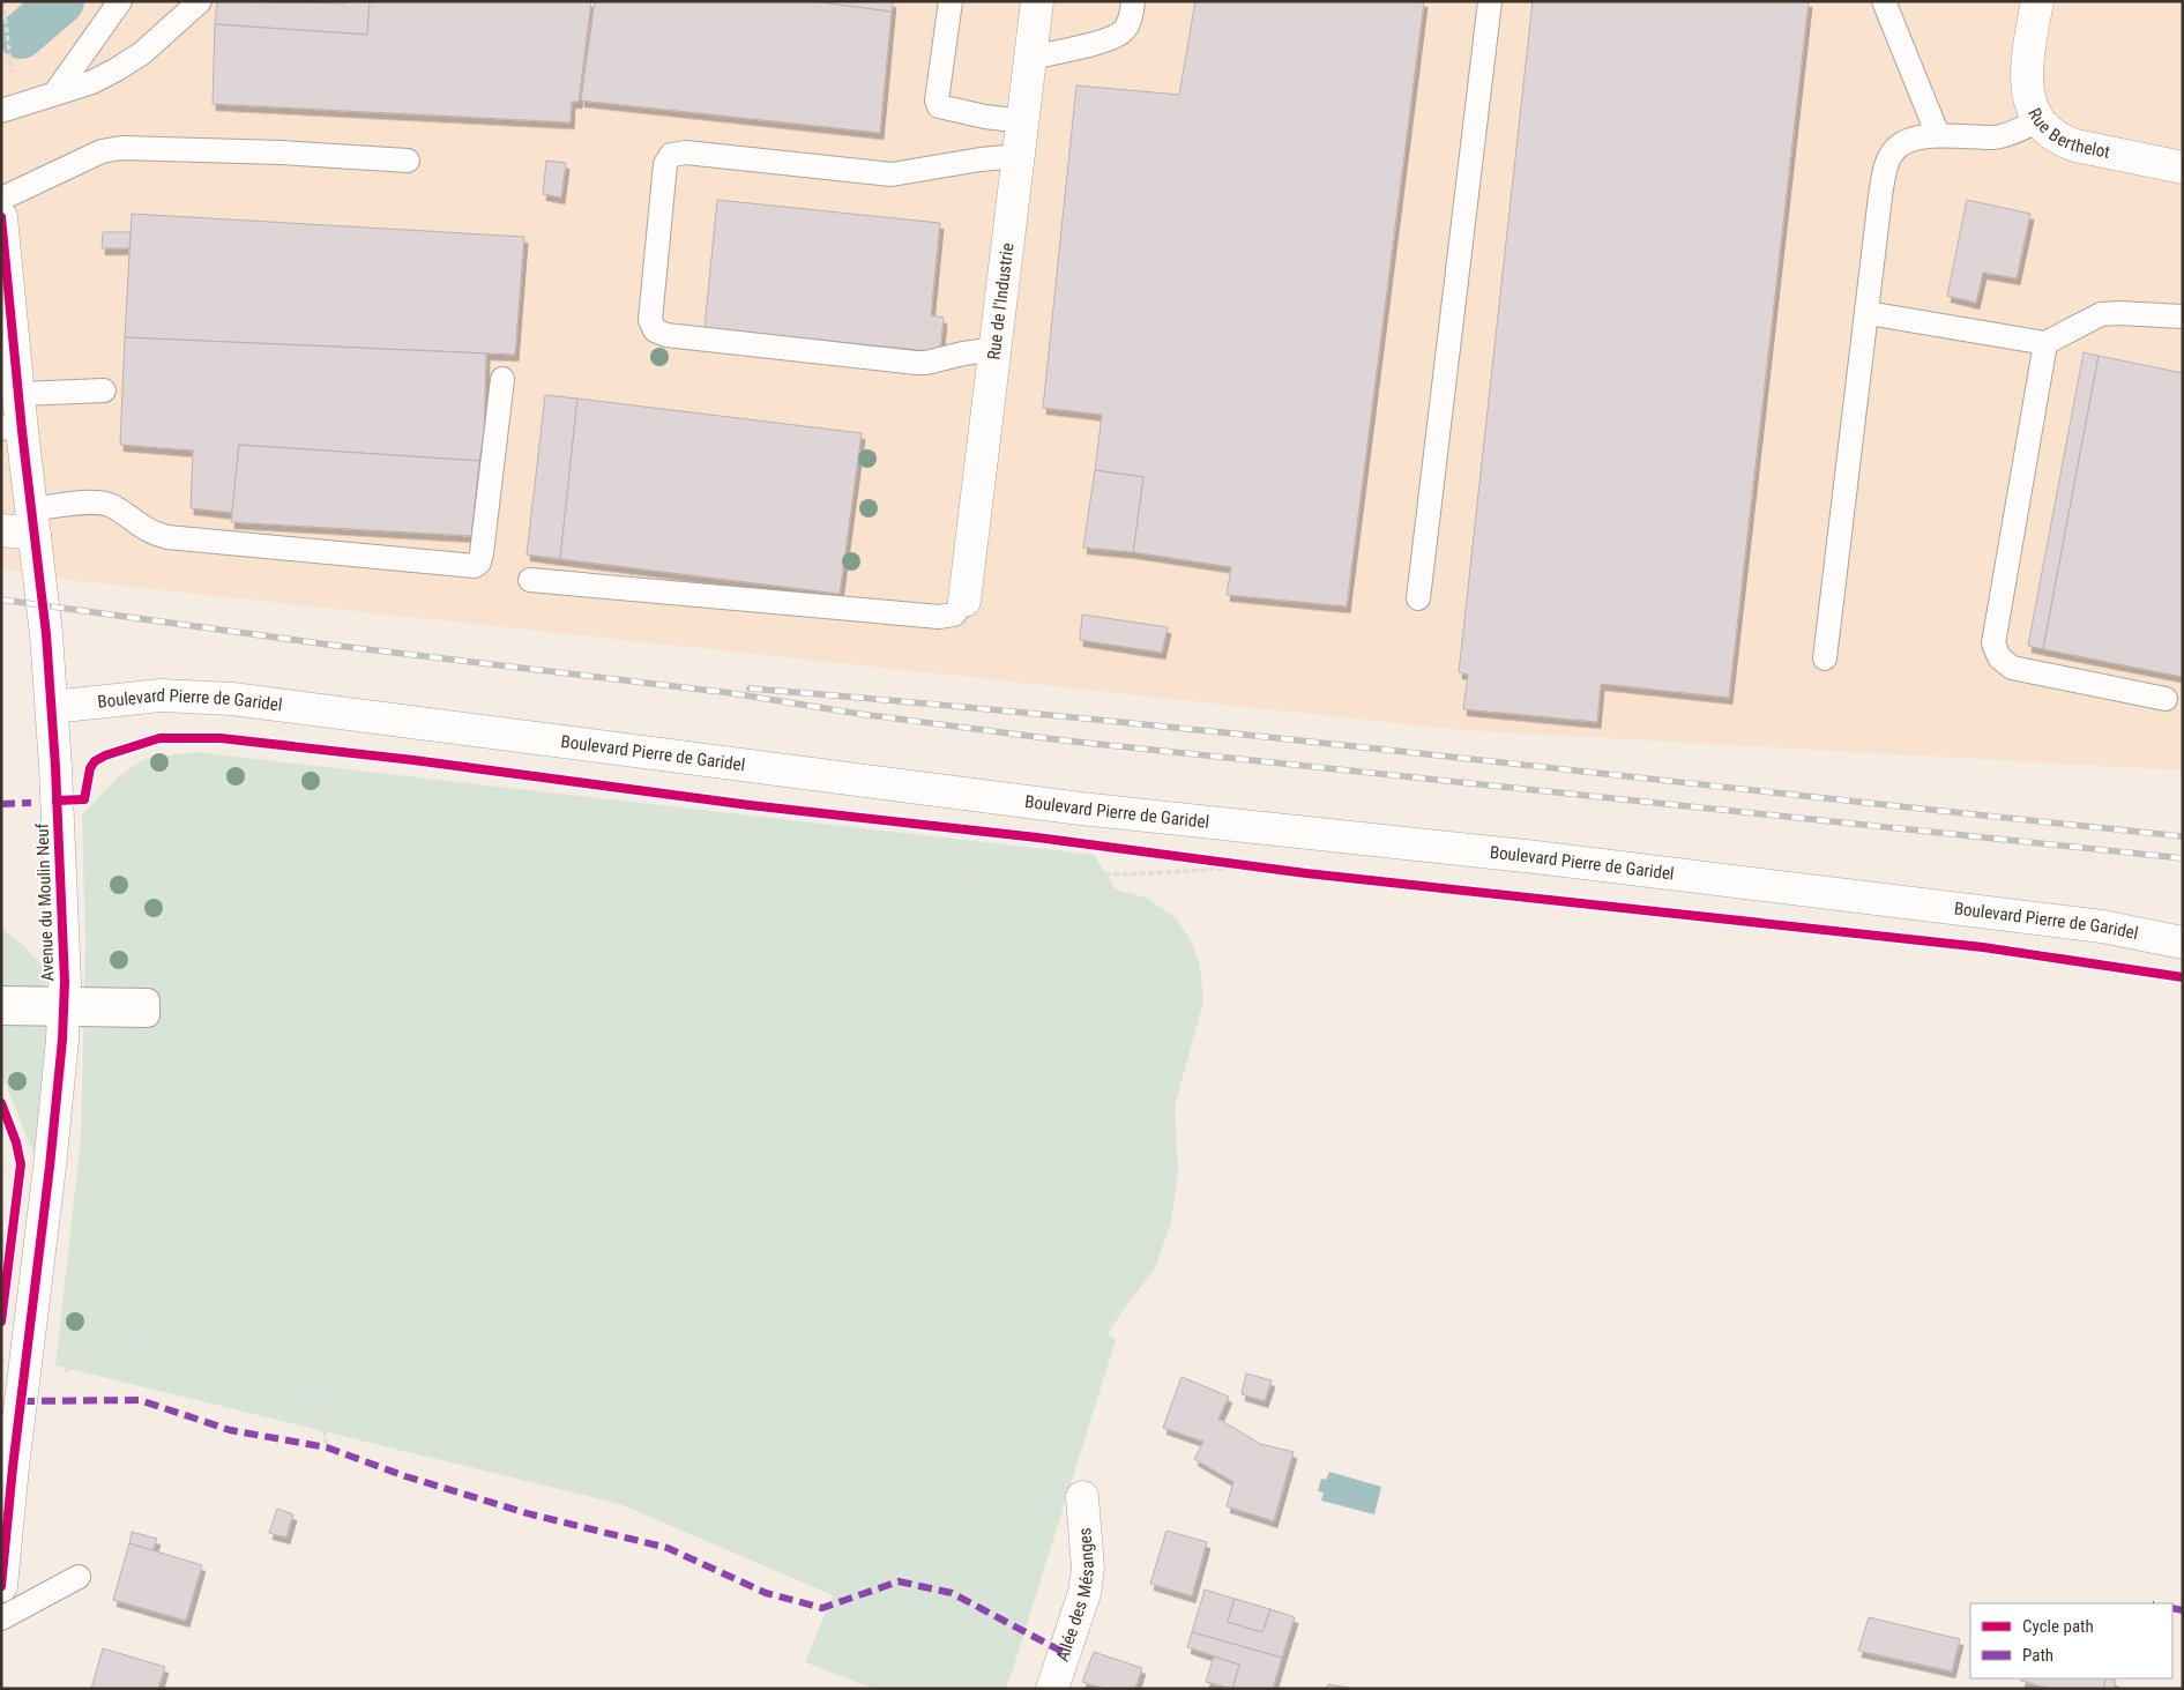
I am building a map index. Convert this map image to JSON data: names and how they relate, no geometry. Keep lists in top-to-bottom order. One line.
{"streets":{"street":["Rue Berthelot","Rue de l'Industrie","Boulevard Pierre de Garidel","Avenue du Moulin Neuf","Allée des Mésanges"]},"crossings":[["Boulevard Pierre de Garidel","Avenue du Moulin Neuf"]],"legend":["Cycle path","Path"]}
